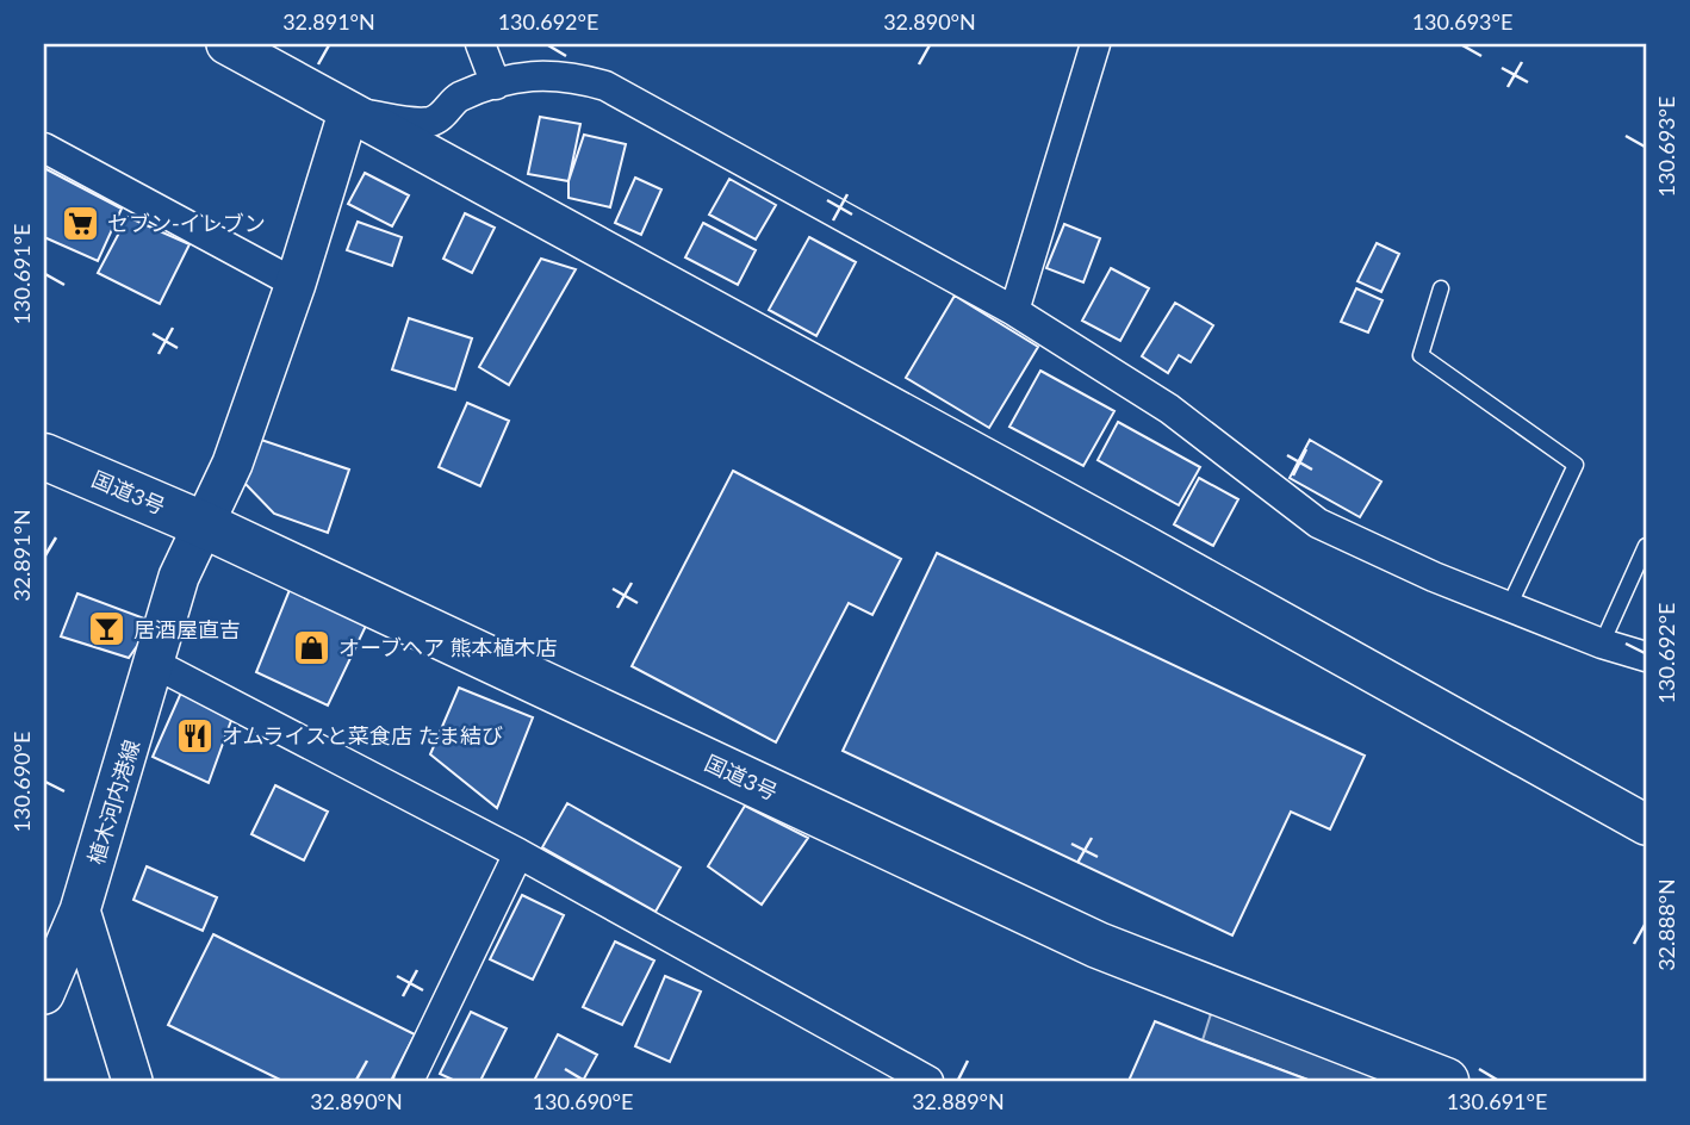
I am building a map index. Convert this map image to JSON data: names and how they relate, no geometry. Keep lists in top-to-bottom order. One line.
{"streets":{"highway":["国道3号"],"street":["植木河内港線"]},"crossings":[["国道3号","植木河内港線"]],"places":{"supermarket":["セブン-イレブン"],"bar":["居酒屋直吉"],"shop":["オーブヘア 熊本植木店"],"restaurant":["オムライスと菜食店 たま結び"]},"coordinates":["32.891°N","130.692°E","32.890°N","130.693°E","130.691°E","130.690°E","32.888°N","32.889°N"]}
